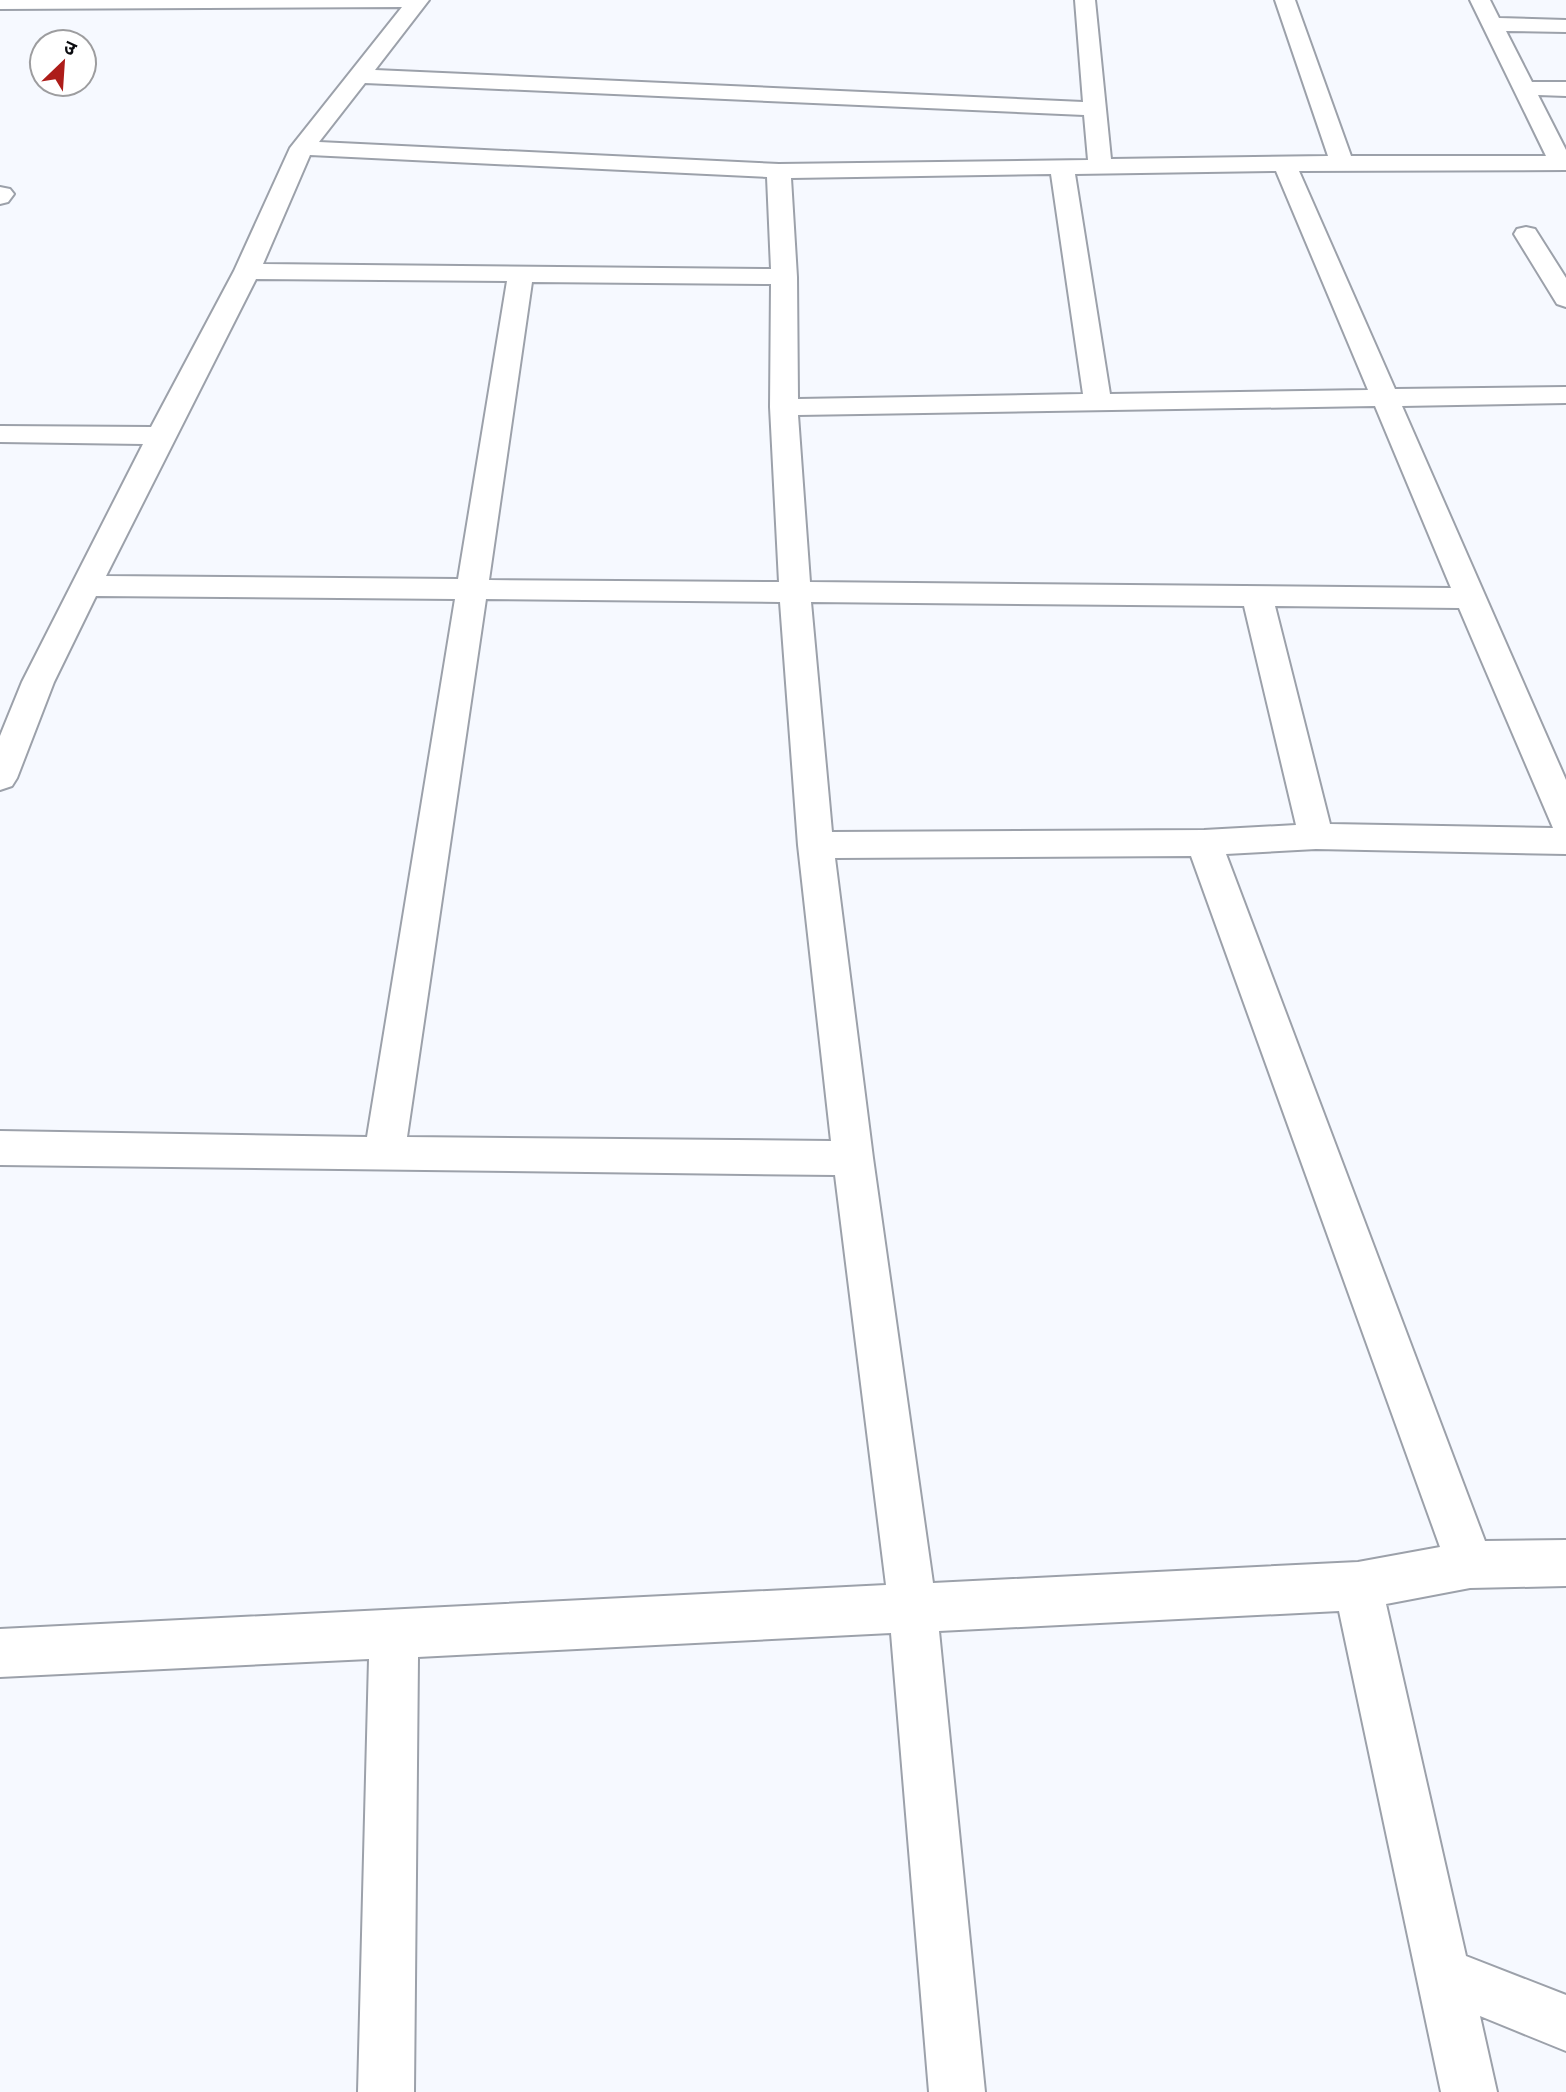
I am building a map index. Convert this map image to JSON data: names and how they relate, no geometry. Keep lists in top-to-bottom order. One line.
{"north":"top right"}
